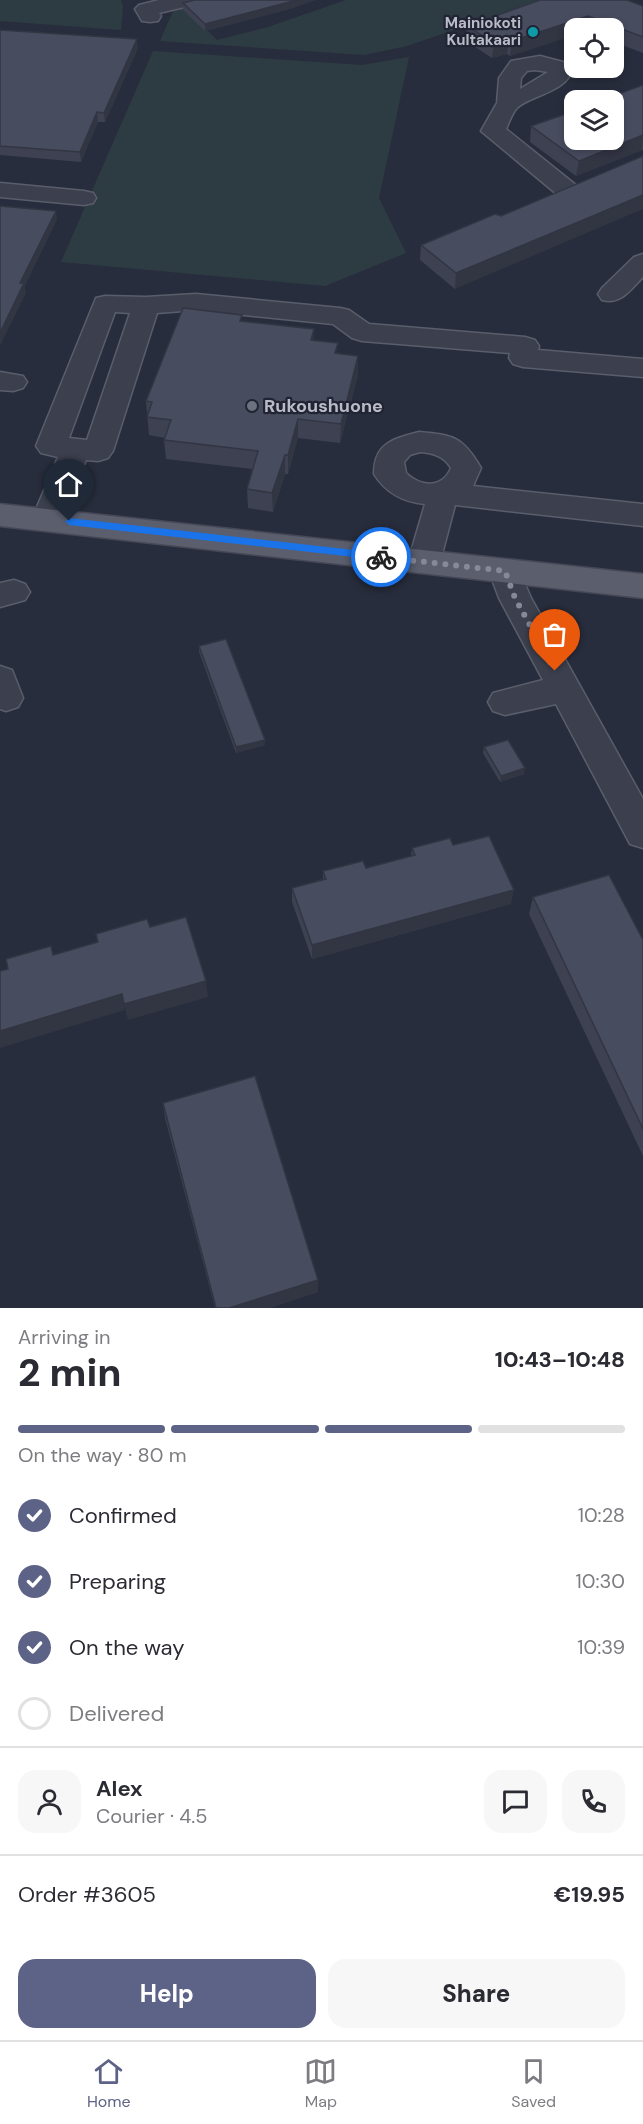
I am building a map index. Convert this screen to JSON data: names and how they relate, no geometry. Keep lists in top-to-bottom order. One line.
{"places":["Mainiokoti Kultakaari","Rukoushuone"],"page":{"heading":["2 min","Arriving in","10:43–10:48"],"panel":["Alex","Courier · 4.5","Order #3605","€19.95"],"bar":"On the way · 80 m","list":[["Confirmed","10:28"],["Preparing","10:30"],["On the way","10:39"],"Delivered"],"buttons":["Help","Share"],"tabs":["Home","Map","Saved"]}}
